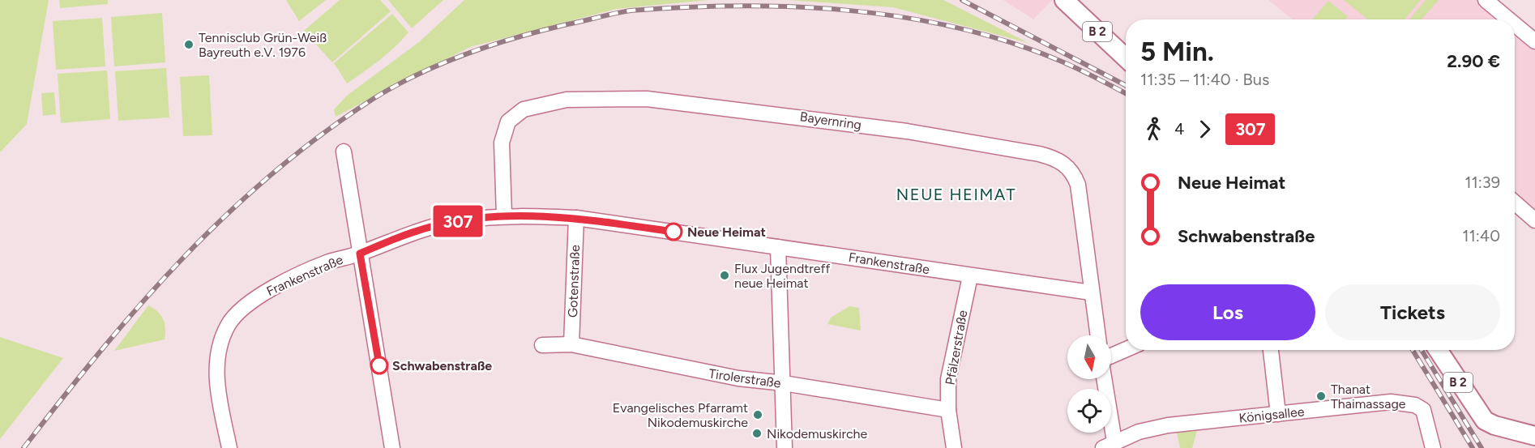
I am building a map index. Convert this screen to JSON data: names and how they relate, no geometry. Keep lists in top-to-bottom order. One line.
{"streets":{"main road":["B 2"],"street":["Bayernring","Frankenstraße","Gotenstraße","Pfälzerstraße","Tirolerstraße","Königsallee"]},"crossings":[["Bayernring","Frankenstraße"],["Frankenstraße","Gotenstraße"],["Frankenstraße","Pfälzerstraße"],["Gotenstraße","Tirolerstraße"],["Pfälzerstraße","Tirolerstraße"]],"districts":["NEUE HEIMAT"],"places":["Tennisclub Grün-Weiß Bayreuth e.V. 1976","Neue Heimat","Flux Jugendtreff neue Heimat","Schwabenstraße","Thanat Thaimassage","Evangelisches Pfarramt Nikodemuskirche","Nikodemuskirche"],"lines":["bus line 307"],"north":"bottom","page":{"on_map":"307","heading":["5 Min.","11:35 – 11:40 · Bus","2.90 €"],"legs":["4","307"],"list":[{"name":"Neue Heimat","value":"11:39"},{"name":"Schwabenstraße","value":"11:40"}],"buttons":["Los","Tickets"]}}
